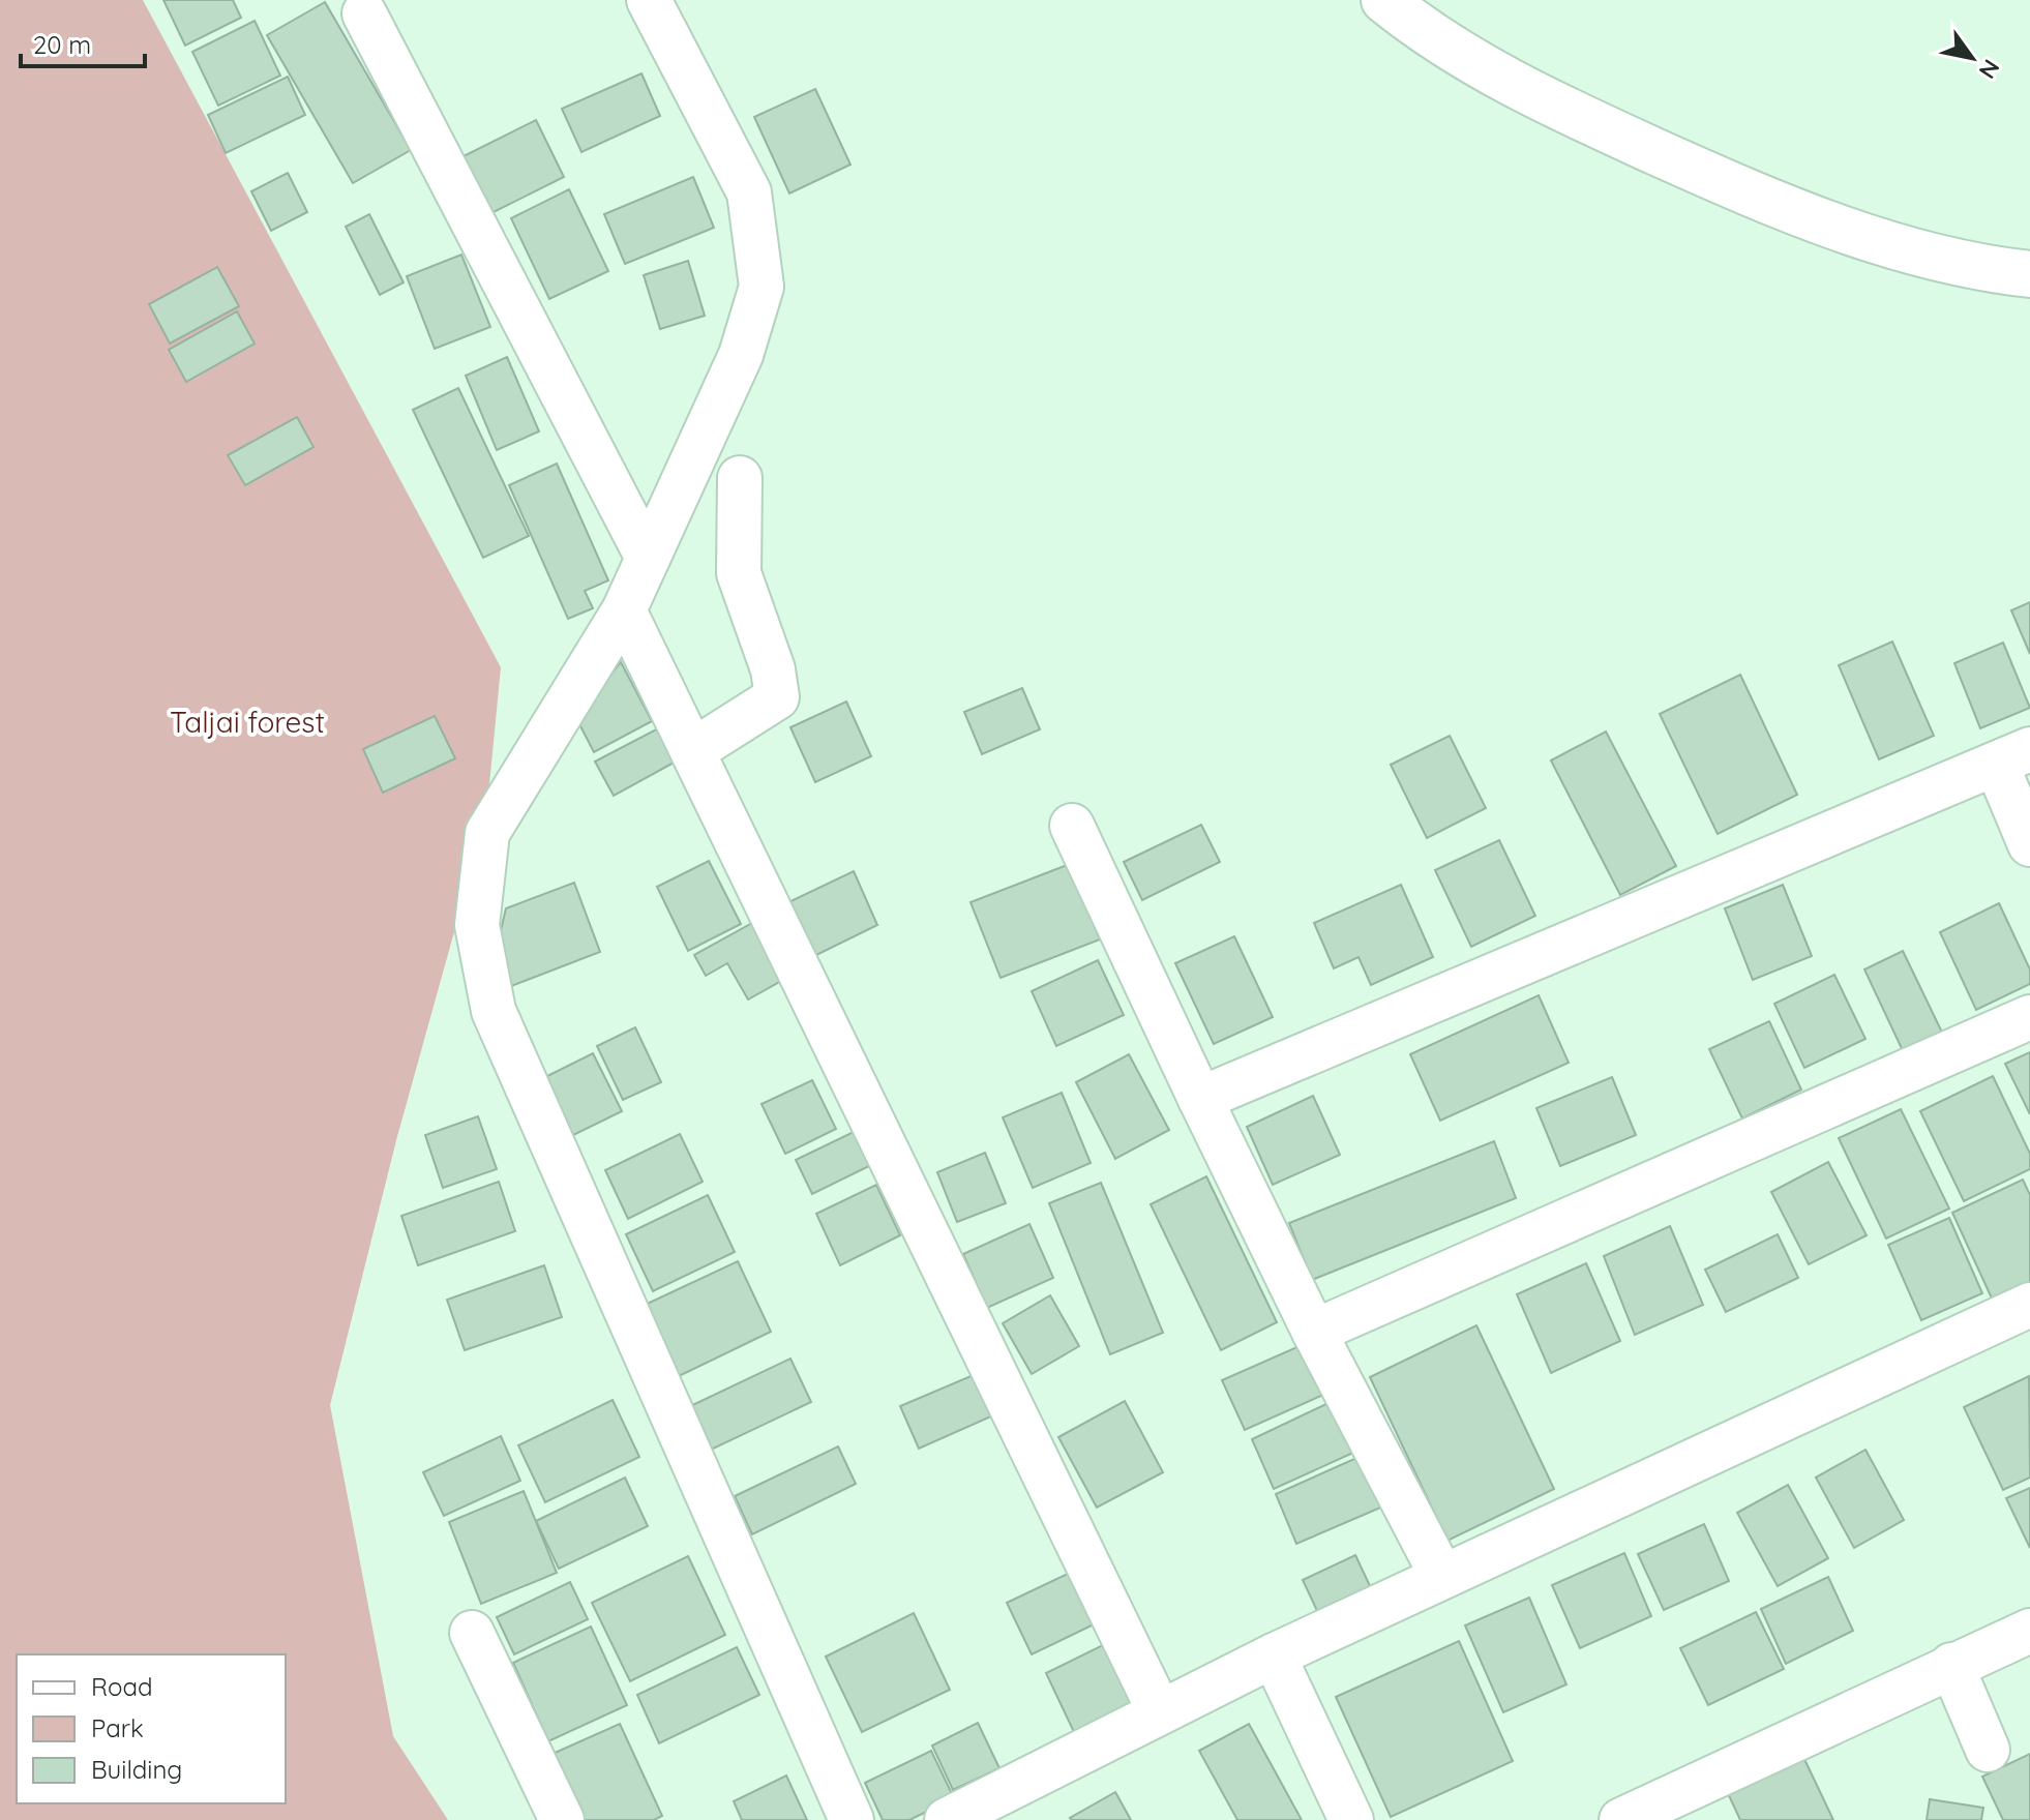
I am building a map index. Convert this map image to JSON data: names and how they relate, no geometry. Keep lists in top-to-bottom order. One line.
{"parks":["Taljai forest"],"legend":["Road","Park","Building"],"scale_bar":"20 m","north":"bottom right"}
